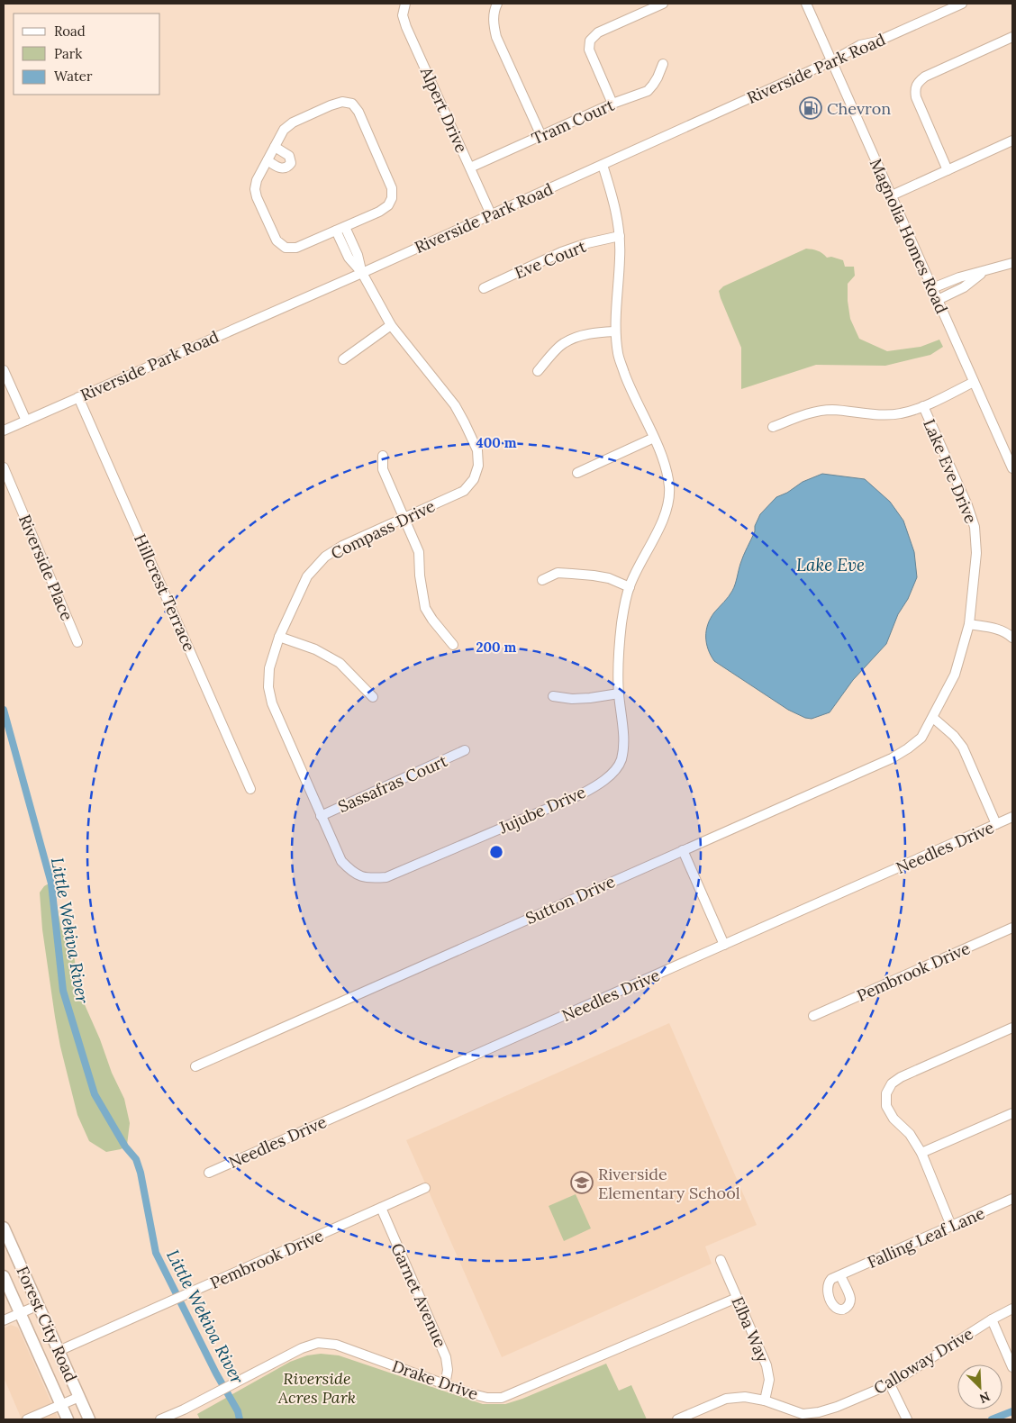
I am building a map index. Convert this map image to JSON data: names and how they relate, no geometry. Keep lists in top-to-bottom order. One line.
{"streets":{"main road":["Forest City Road"],"street":["Riverside Park Road","Alpert Drive","Tram Court","Magnolia Homes Road","Eve Court","Lake Eve Drive","Compass Drive","Riverside Place","Hillcrest Terrace","Sassafras Court","Jujube Drive","Needles Drive","Sutton Drive","Pembrook Drive","Falling Leaf Lane","Garnet Avenue","Elba Way","Calloway Drive","Drake Drive"]},"crossings":[["Riverside Park Road","Alpert Drive"],["Riverside Park Road","Magnolia Homes Road"],["Riverside Park Road","Compass Drive"],["Riverside Park Road","Hillcrest Terrace"],["Riverside Park Road","Jujube Drive"],["Alpert Drive","Tram Court"],["Eve Court","Jujube Drive"],["Lake Eve Drive","Sutton Drive"],["Compass Drive","Sassafras Court"],["Compass Drive","Jujube Drive"],["Sassafras Court","Jujube Drive"],["Pembrook Drive","Garnet Avenue"],["Pembrook Drive","Forest City Road"],["Garnet Avenue","Drake Drive"],["Elba Way","Calloway Drive"],["Elba Way","Drake Drive"]],"water":["Lake Eve","Little Wekiva River"],"parks":["Riverside Acres Park"],"places":{"fuel station":["Chevron"],"school or university":["Riverside Elementary School"]},"legend":["Road","Park","Water"],"north":"bottom right","rings":["400 m","200 m"]}
